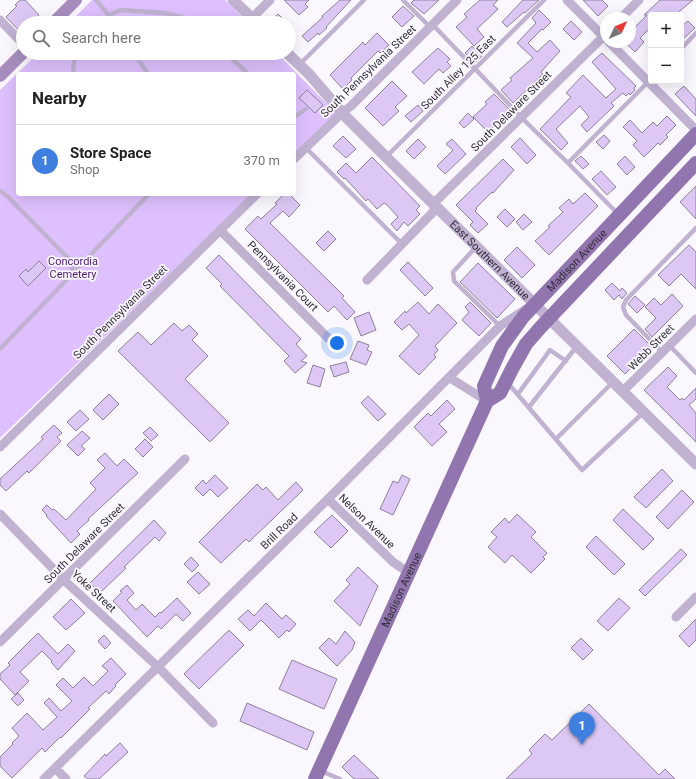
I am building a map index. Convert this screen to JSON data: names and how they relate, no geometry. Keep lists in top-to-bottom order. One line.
{"streets":{"main road":["Madison Avenue"],"street":["South Pennsylvania Street","South Delaware Street","East Southern Avenue","Pennsylvania Court","Webb Street","Nelson Avenue","Brill Road","Yoke Street"],"lane":["South Alley 125 East"]},"crossings":[["South Pennsylvania Street","East Southern Avenue"],["South Pennsylvania Street","Pennsylvania Court"],["South Alley 125 East","East Southern Avenue"],["South Delaware Street","East Southern Avenue"],["South Delaware Street","Yoke Street"],["Madison Avenue","East Southern Avenue"],["Madison Avenue","Nelson Avenue"],["Madison Avenue","Brill Road"],["East Southern Avenue","Webb Street"],["East Southern Avenue","Brill Road"],["Nelson Avenue","Brill Road"],["Brill Road","Yoke Street"]],"parks":["Concordia Cemetery"],"north":"top right","page":{"map_buttons":["+","−"],"search":"Search here","heading":"Nearby","list":[{"mark":"1","name":"Store Space","note":"Shop","value":"370 m"}],"pins":"1"}}
